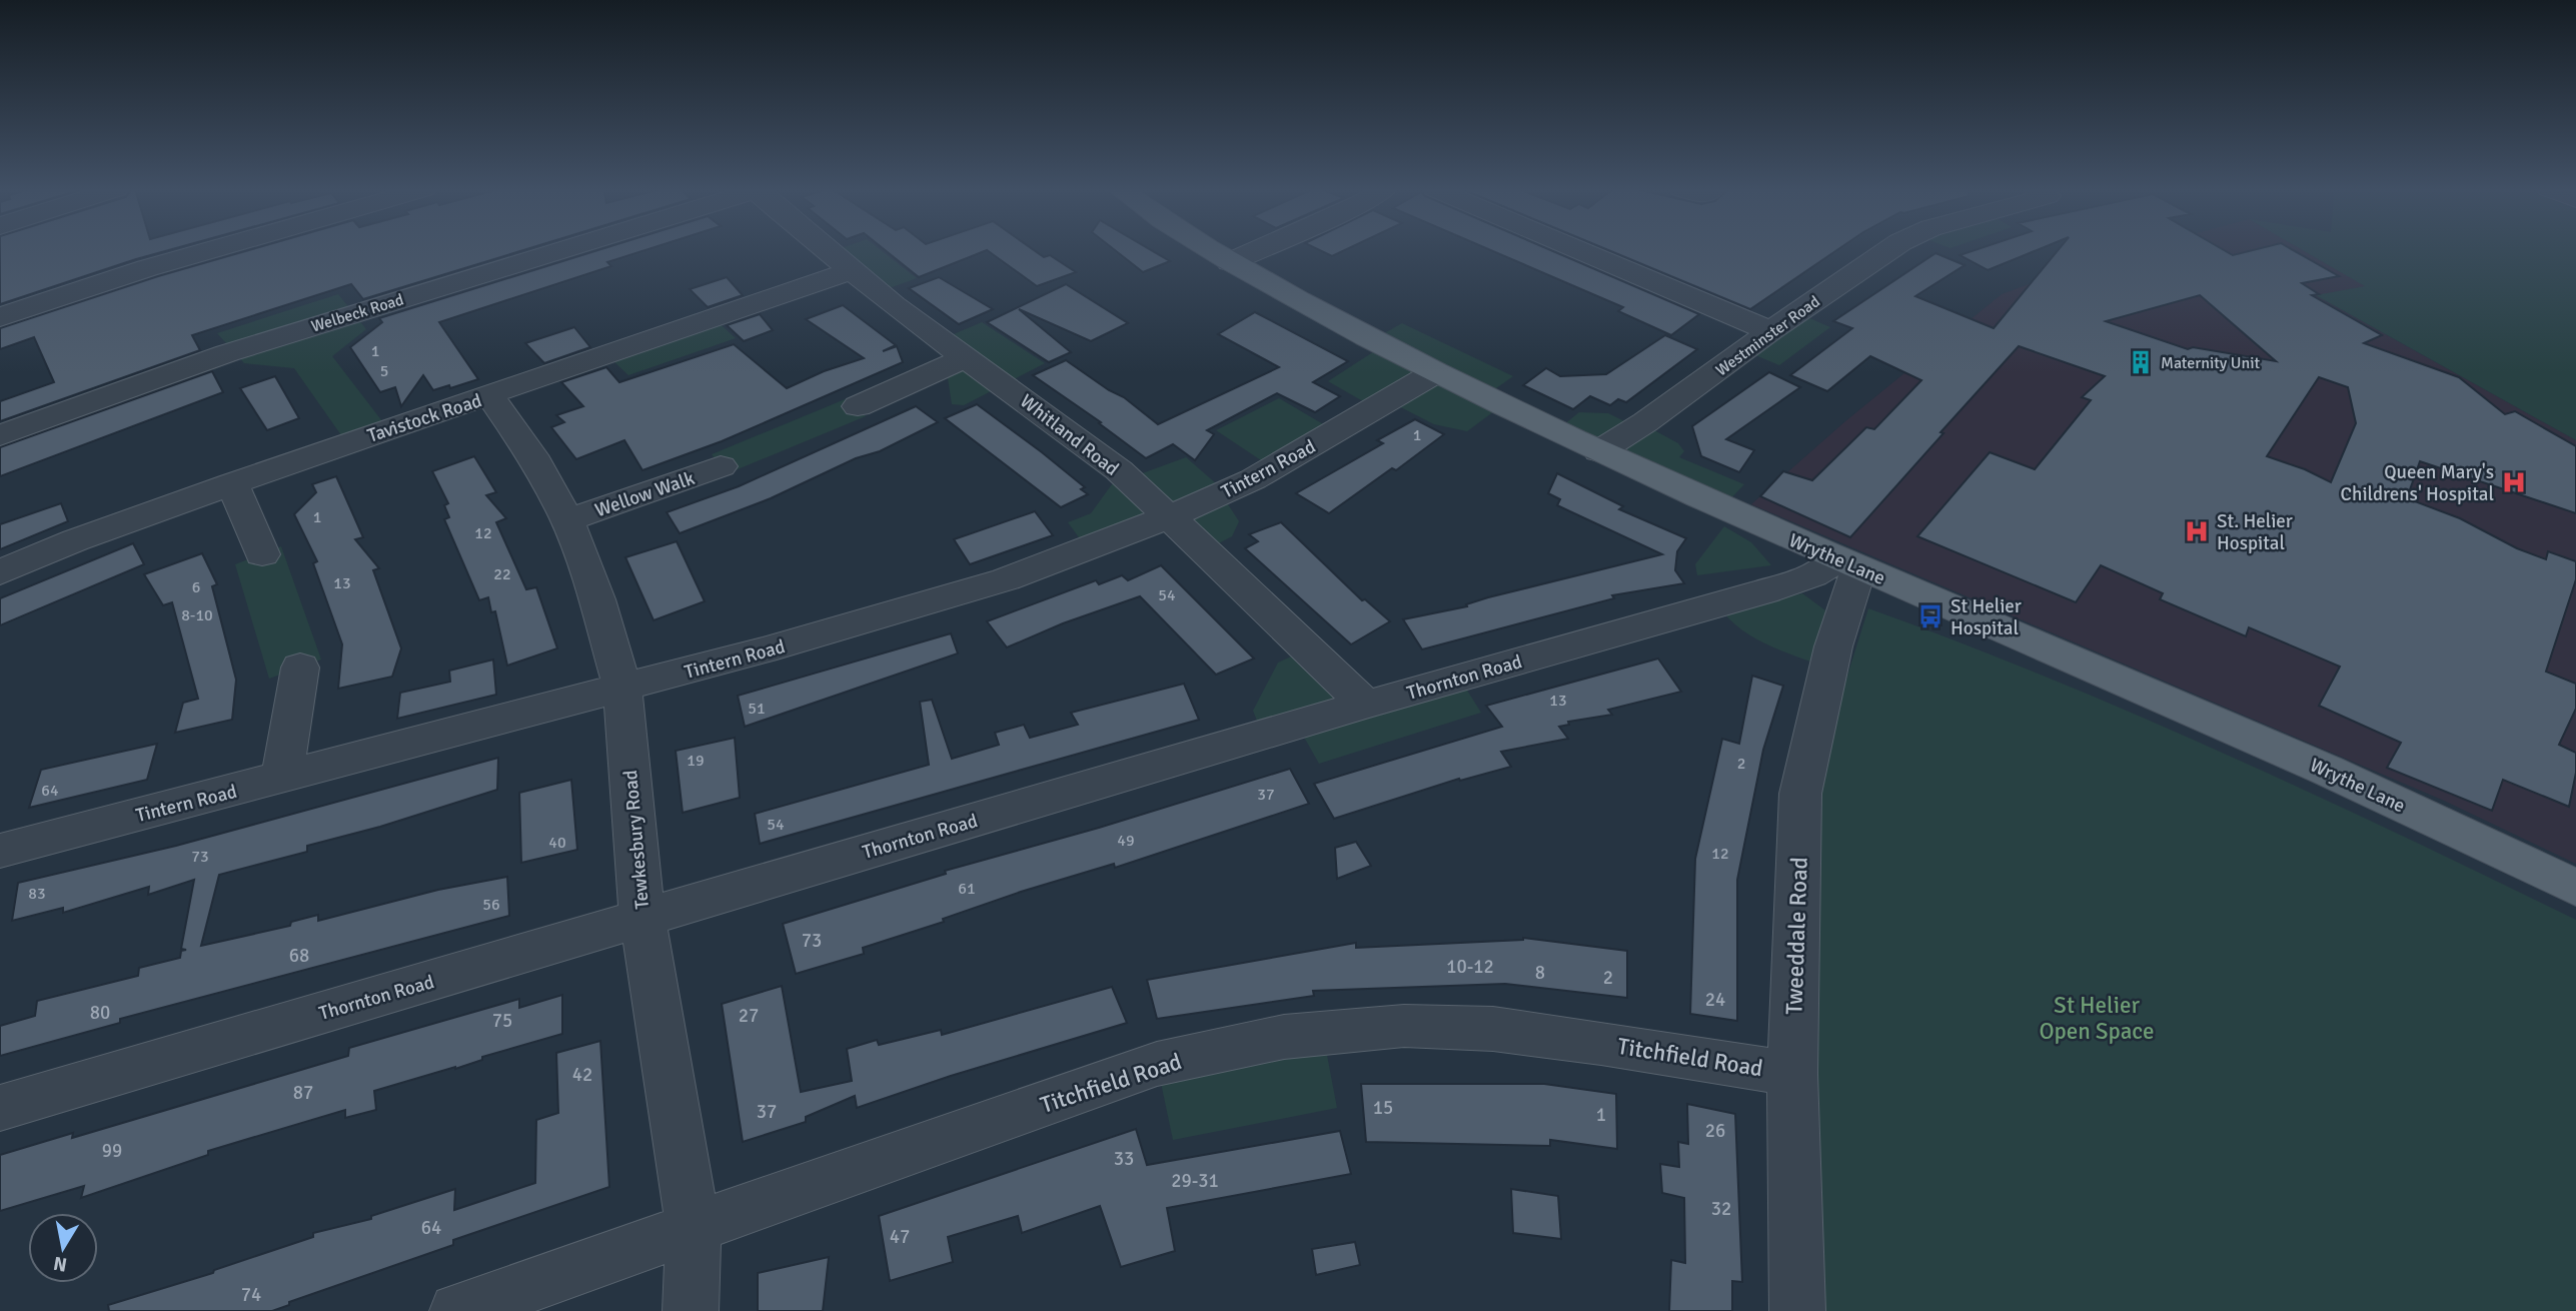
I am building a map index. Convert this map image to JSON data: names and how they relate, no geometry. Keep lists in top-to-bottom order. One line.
{"streets":{"main road":["Wrythe Lane"],"street":["Welbeck Road","Westminster Road","Tavistock Road","Whitland Road","Tintern Road","Wellow Walk","Thornton Road","Tewkesbury Road","Tweeddale Road","Titchfield Road"]},"crossings":[["Westminster Road","Wrythe Lane"],["Tavistock Road","Whitland Road"],["Tavistock Road","Tewkesbury Road"],["Whitland Road","Tintern Road"],["Whitland Road","Thornton Road"],["Tintern Road","Wrythe Lane"],["Tintern Road","Tewkesbury Road"],["Wellow Walk","Tewkesbury Road"],["Wrythe Lane","Thornton Road"],["Wrythe Lane","Tweeddale Road"],["Thornton Road","Tewkesbury Road"],["Thornton Road","Tweeddale Road"],["Tewkesbury Road","Titchfield Road"],["Tweeddale Road","Titchfield Road"]],"parks":["St Helier Open Space"],"places":{"building":["Maternity Unit"],"hospital":["Queen Mary's Childrens' Hospital","St. Helier Hospital"],"bus stop":["St Helier Hospital"]},"house_numbers":["1","5","1","1","12","22","13","6","54","8-10","13","51","19","2","64","37","54","49","40","12","73","61","83","56","73","68","10-12","8","2","24","80","27","75","42","87","15","37","1","26","99","33","29-31","32","64","47","74"],"north":"bottom"}
